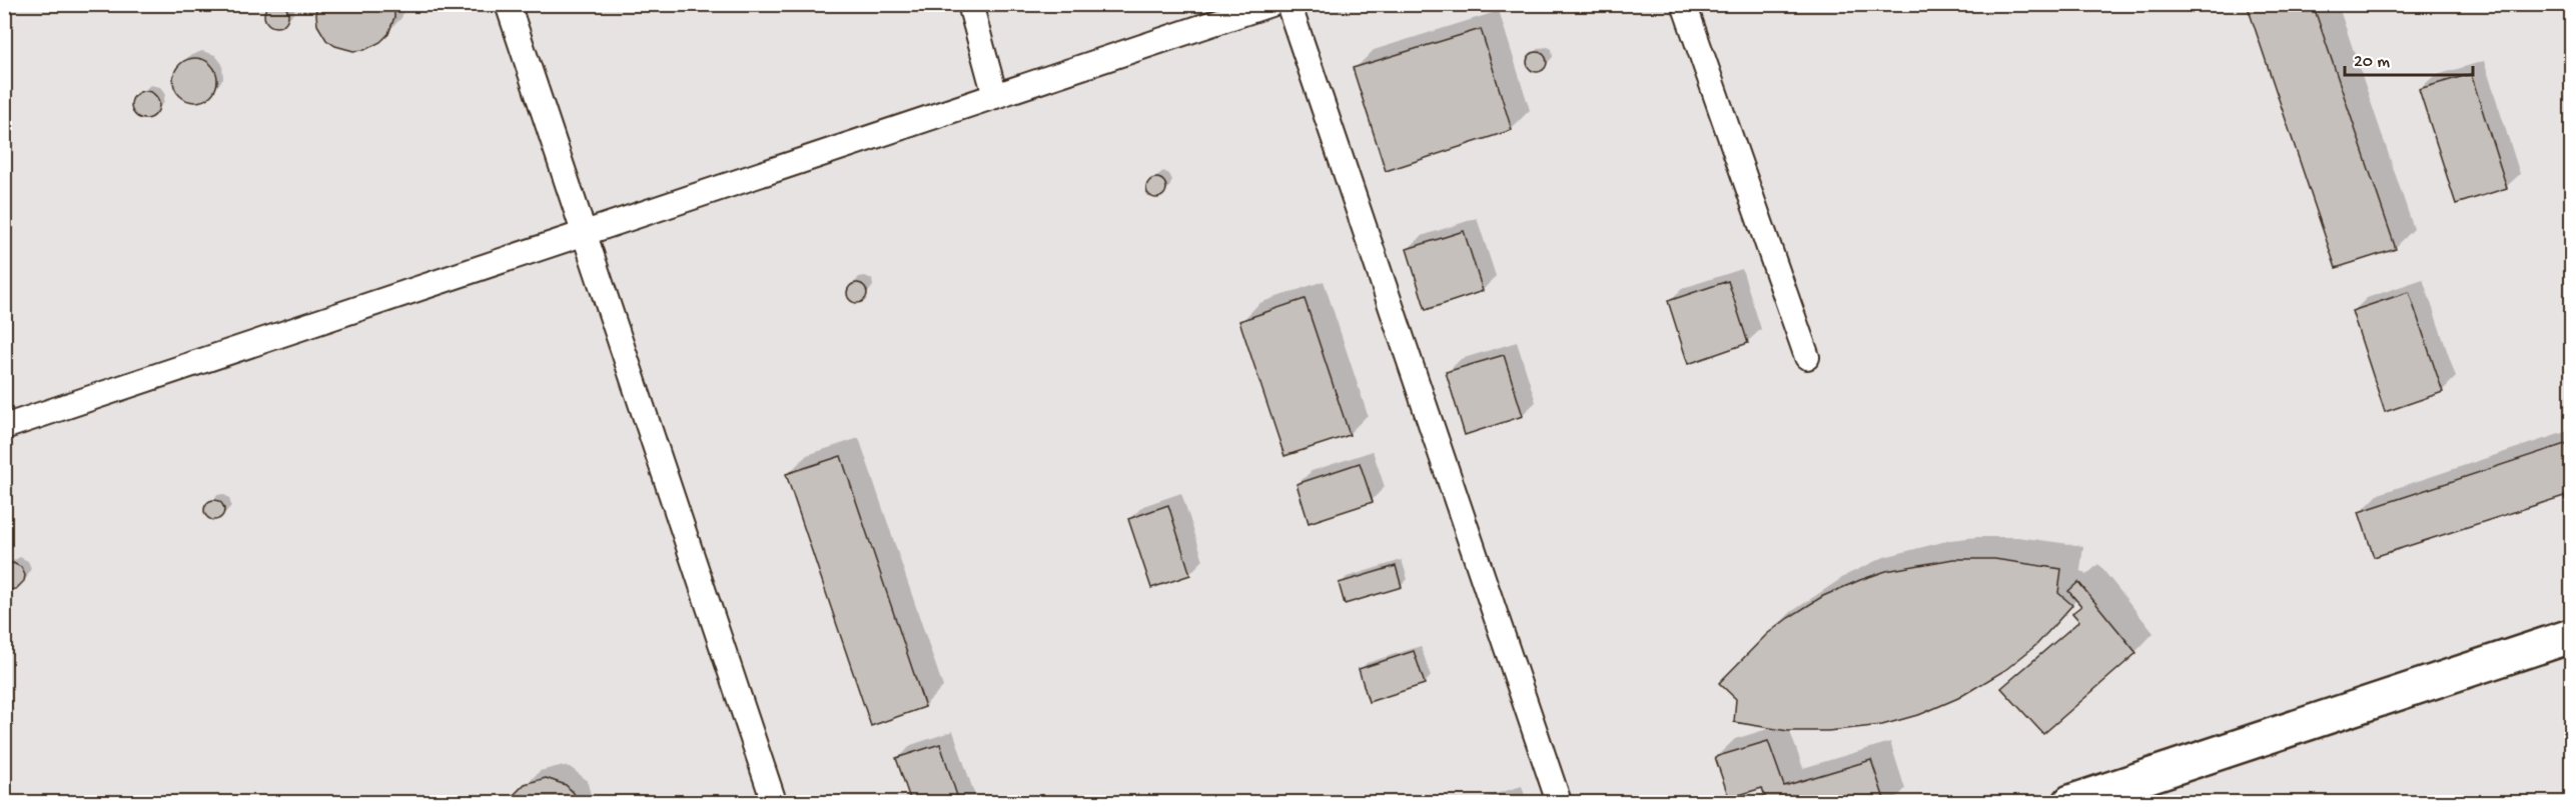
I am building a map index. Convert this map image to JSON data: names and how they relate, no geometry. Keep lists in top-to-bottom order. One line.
{"scale_bar":"20 m"}
